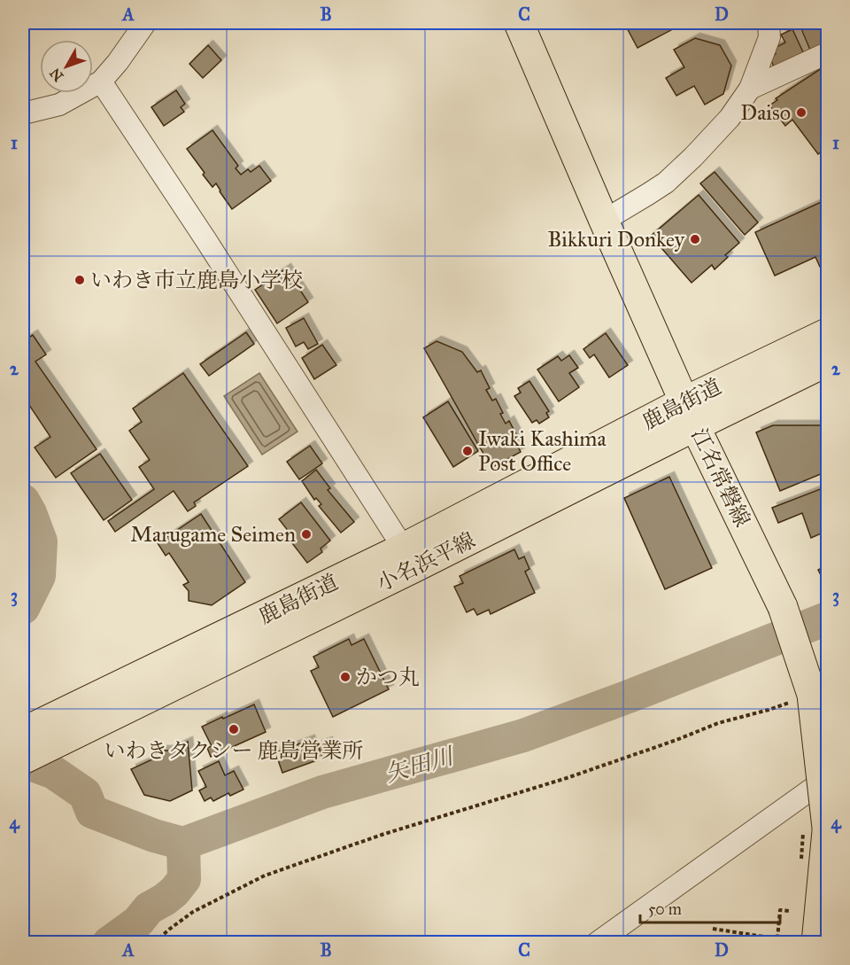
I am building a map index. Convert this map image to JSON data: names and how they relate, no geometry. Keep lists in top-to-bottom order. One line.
{"streets":{"main road":["鹿島街道","江名常磐線","小名浜平線"]},"crossings":[["鹿島街道","江名常磐線"],["鹿島街道","小名浜平線"],["江名常磐線","小名浜平線"]],"water":["矢田川"],"places":["Daiso","Bikkuri Donkey","いわき市立鹿島小学校","Iwaki Kashima Post Office","Marugame Seimen","かつ丸","いわきタクシー 鹿島営業所"],"scale_bar":"50 m","north":"bottom left","grid":{"columns":["A","B","C","D"],"rows":["1","2","3","4"]}}
